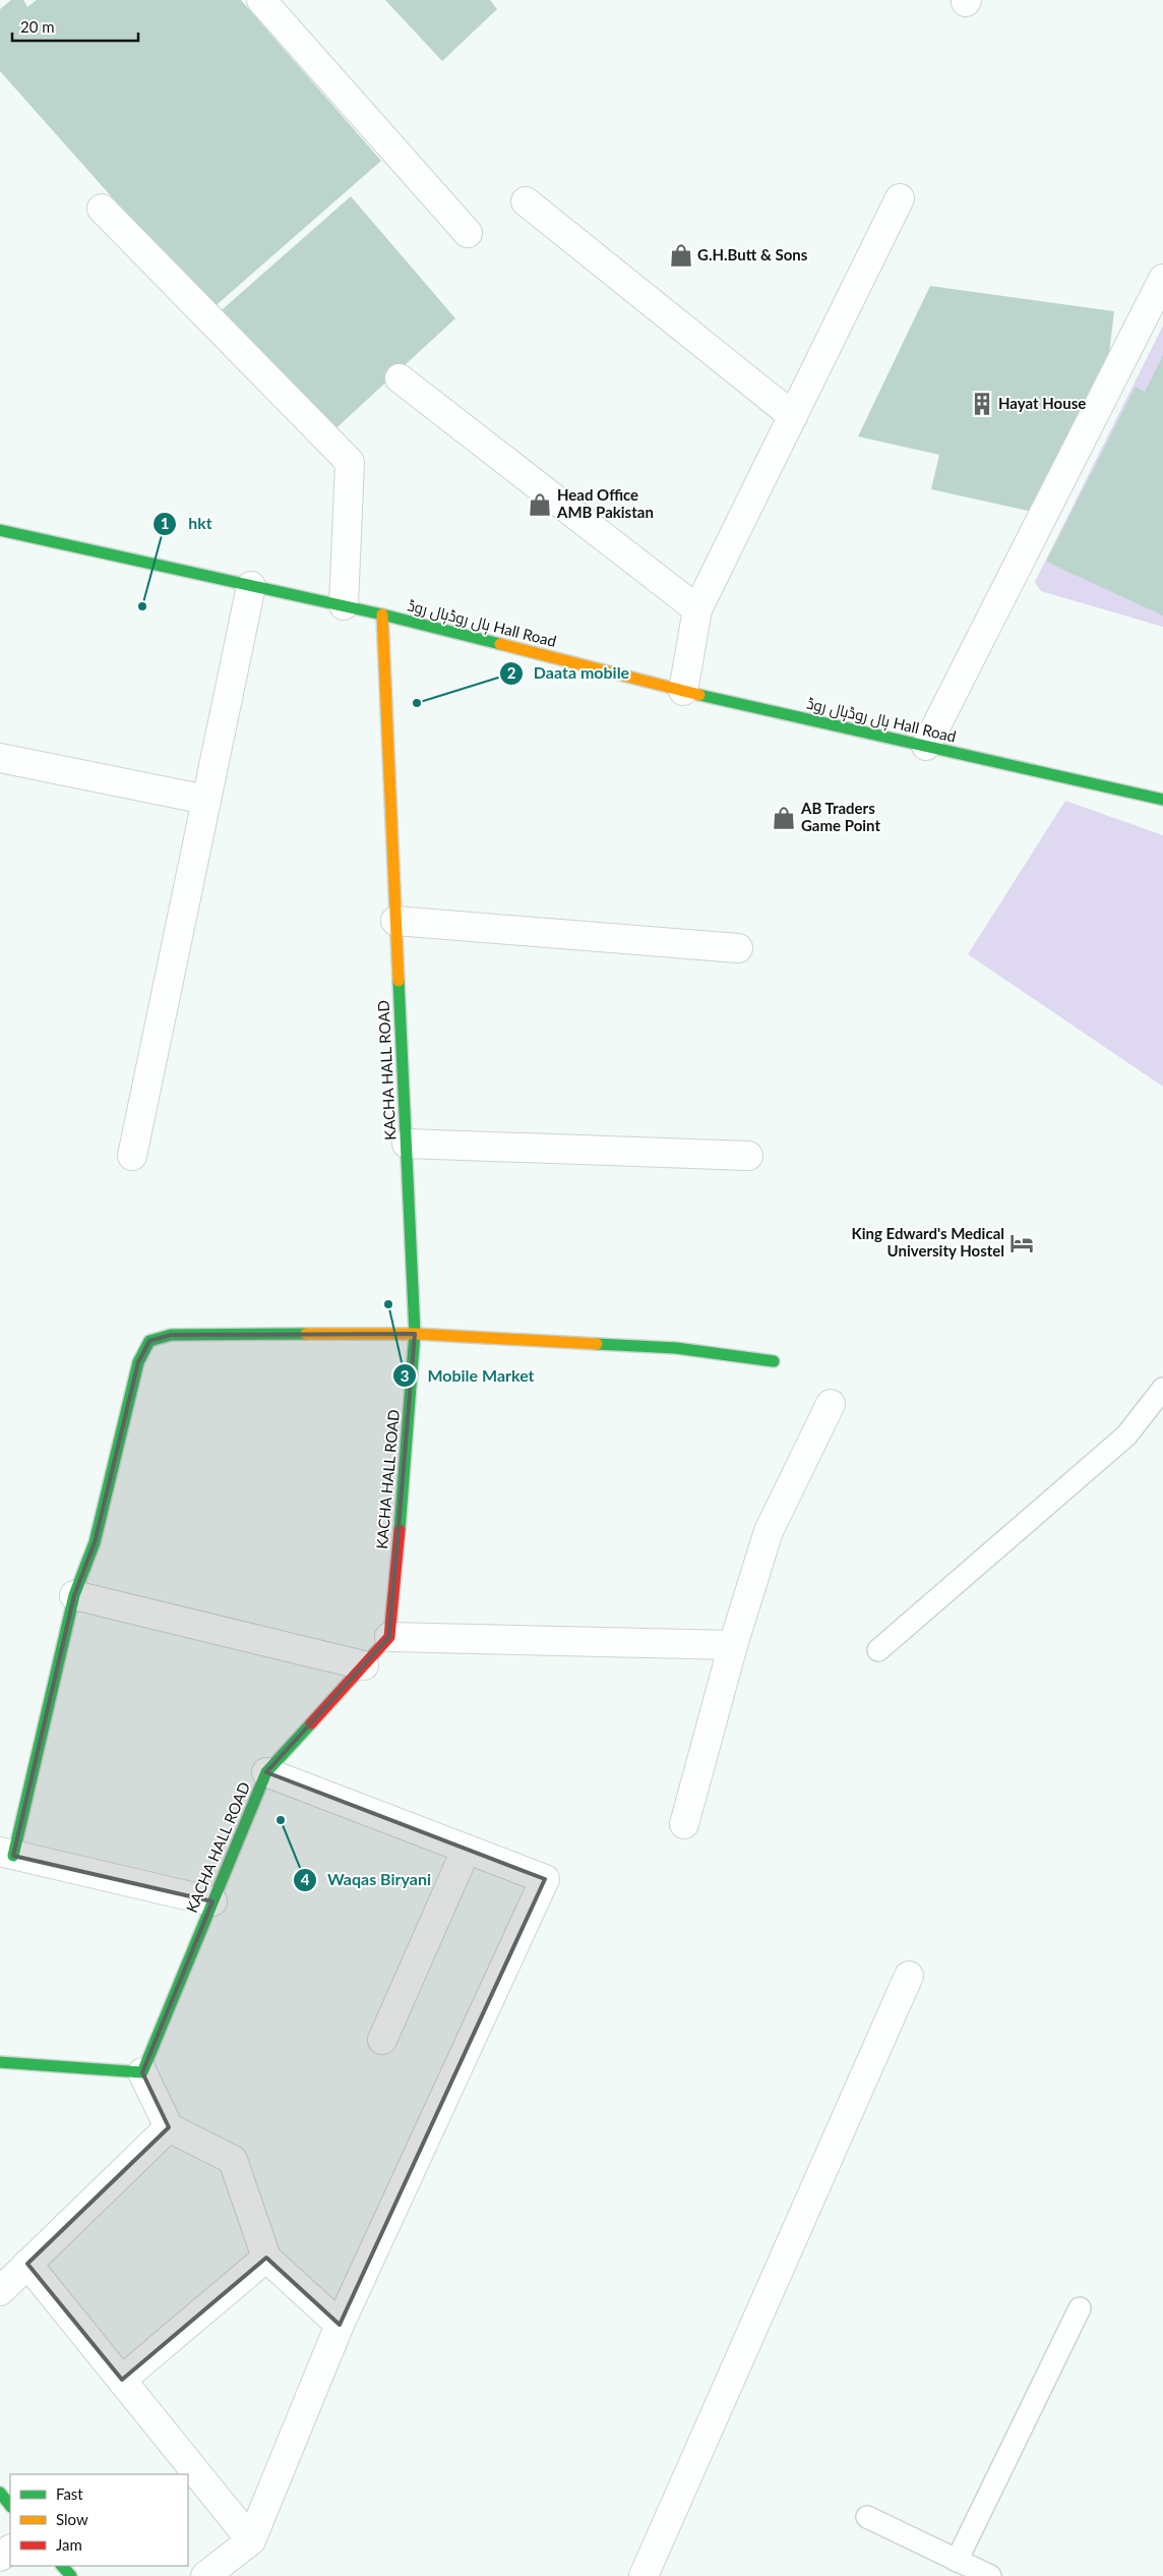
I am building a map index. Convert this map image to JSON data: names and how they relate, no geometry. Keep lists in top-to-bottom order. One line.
{"streets":{"street":["ہال روڈہال روڈ Hall Road","KACHA HALL ROAD"]},"crossings":[["ہال روڈہال روڈ Hall Road","KACHA HALL ROAD"]],"places":{"shop":["G.H.Butt & Sons","Head Office AMB Pakistan","AB Traders Game Point"],"building":["Hayat House"],"other":["hkt","Daata mobile","Mobile Market","Waqas Biryani"],"hotel":["King Edward's Medical University Hostel"]},"legend":["Fast","Slow","Jam"],"scale_bar":"20 m"}
